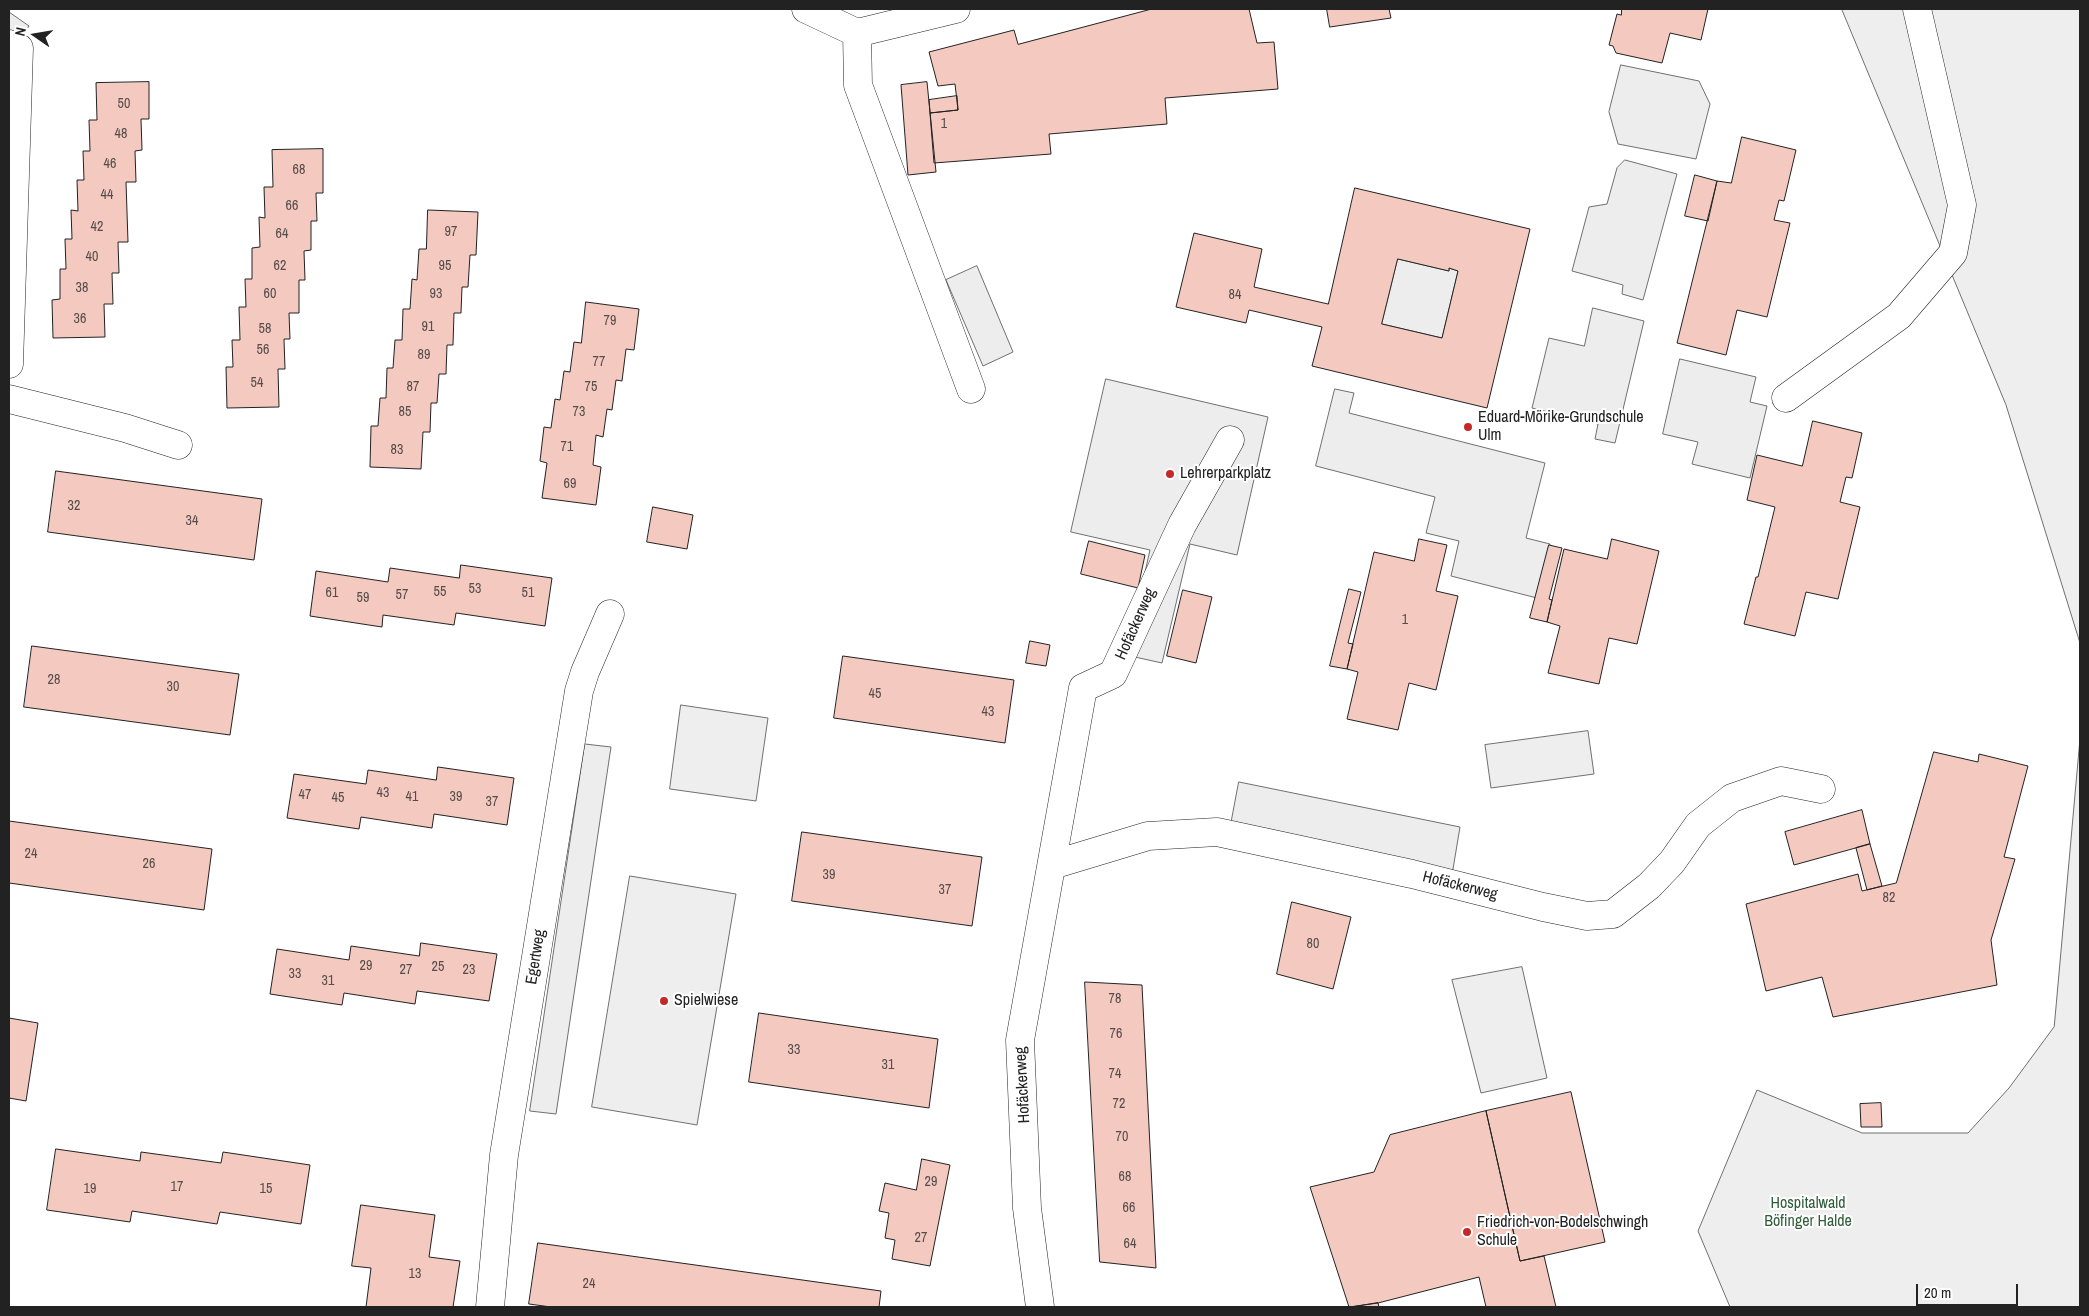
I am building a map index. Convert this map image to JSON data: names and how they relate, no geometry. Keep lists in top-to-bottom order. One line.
{"streets":{"street":["Hofäckerweg","Egertweg"]},"parks":["Hospitalwald Böfinger Halde"],"places":["Eduard-Mörike-Grundschule Ulm","Lehrerparkplatz","Spielwiese","Friedrich-von-Bodelschwingh Schule"],"house_numbers":["50","1","48","46","68","44","66","42","97","64","40","62","95","38","60","93","84","36","79","91","58","56","89","77","54","87","75","85","73","71","83","69","32","34","53","55","61","51","57","59","1","28","30","45","43","43","47","41","39","45","37","24","26","39","37","82","80","29","25","27","23","33","31","78","76","33","31","74","72","70","68","29","17","19","15","66","27","64","13","24"],"scale_bar":"20 m","north":"left"}
